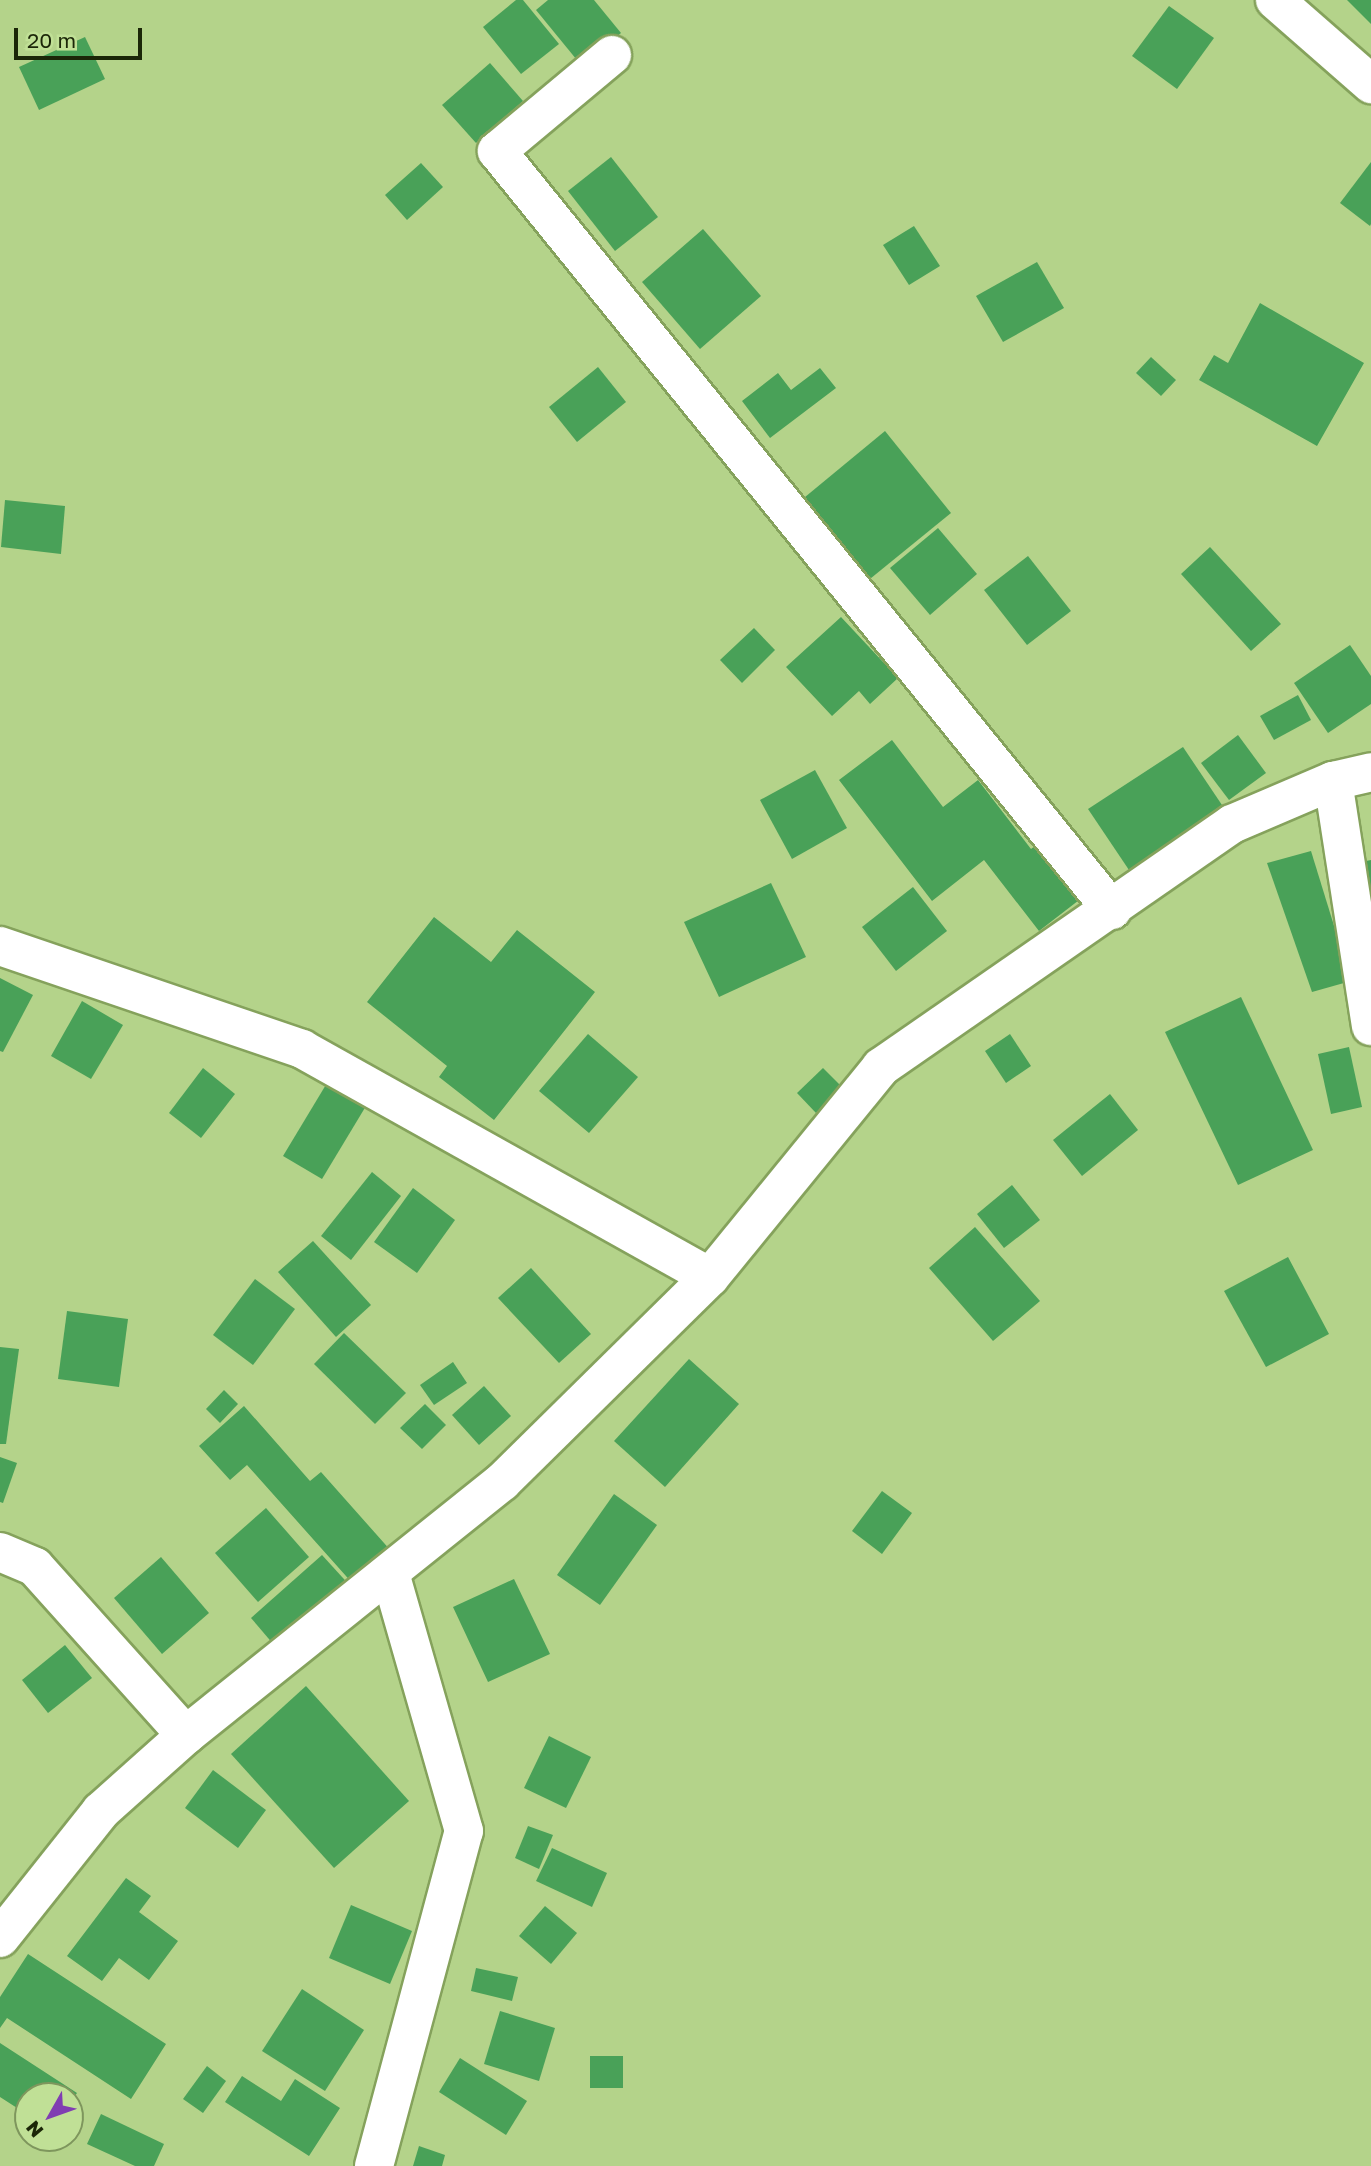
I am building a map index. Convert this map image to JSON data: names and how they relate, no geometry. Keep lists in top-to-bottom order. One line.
{"scale_bar":"20 m","north":"bottom left"}
